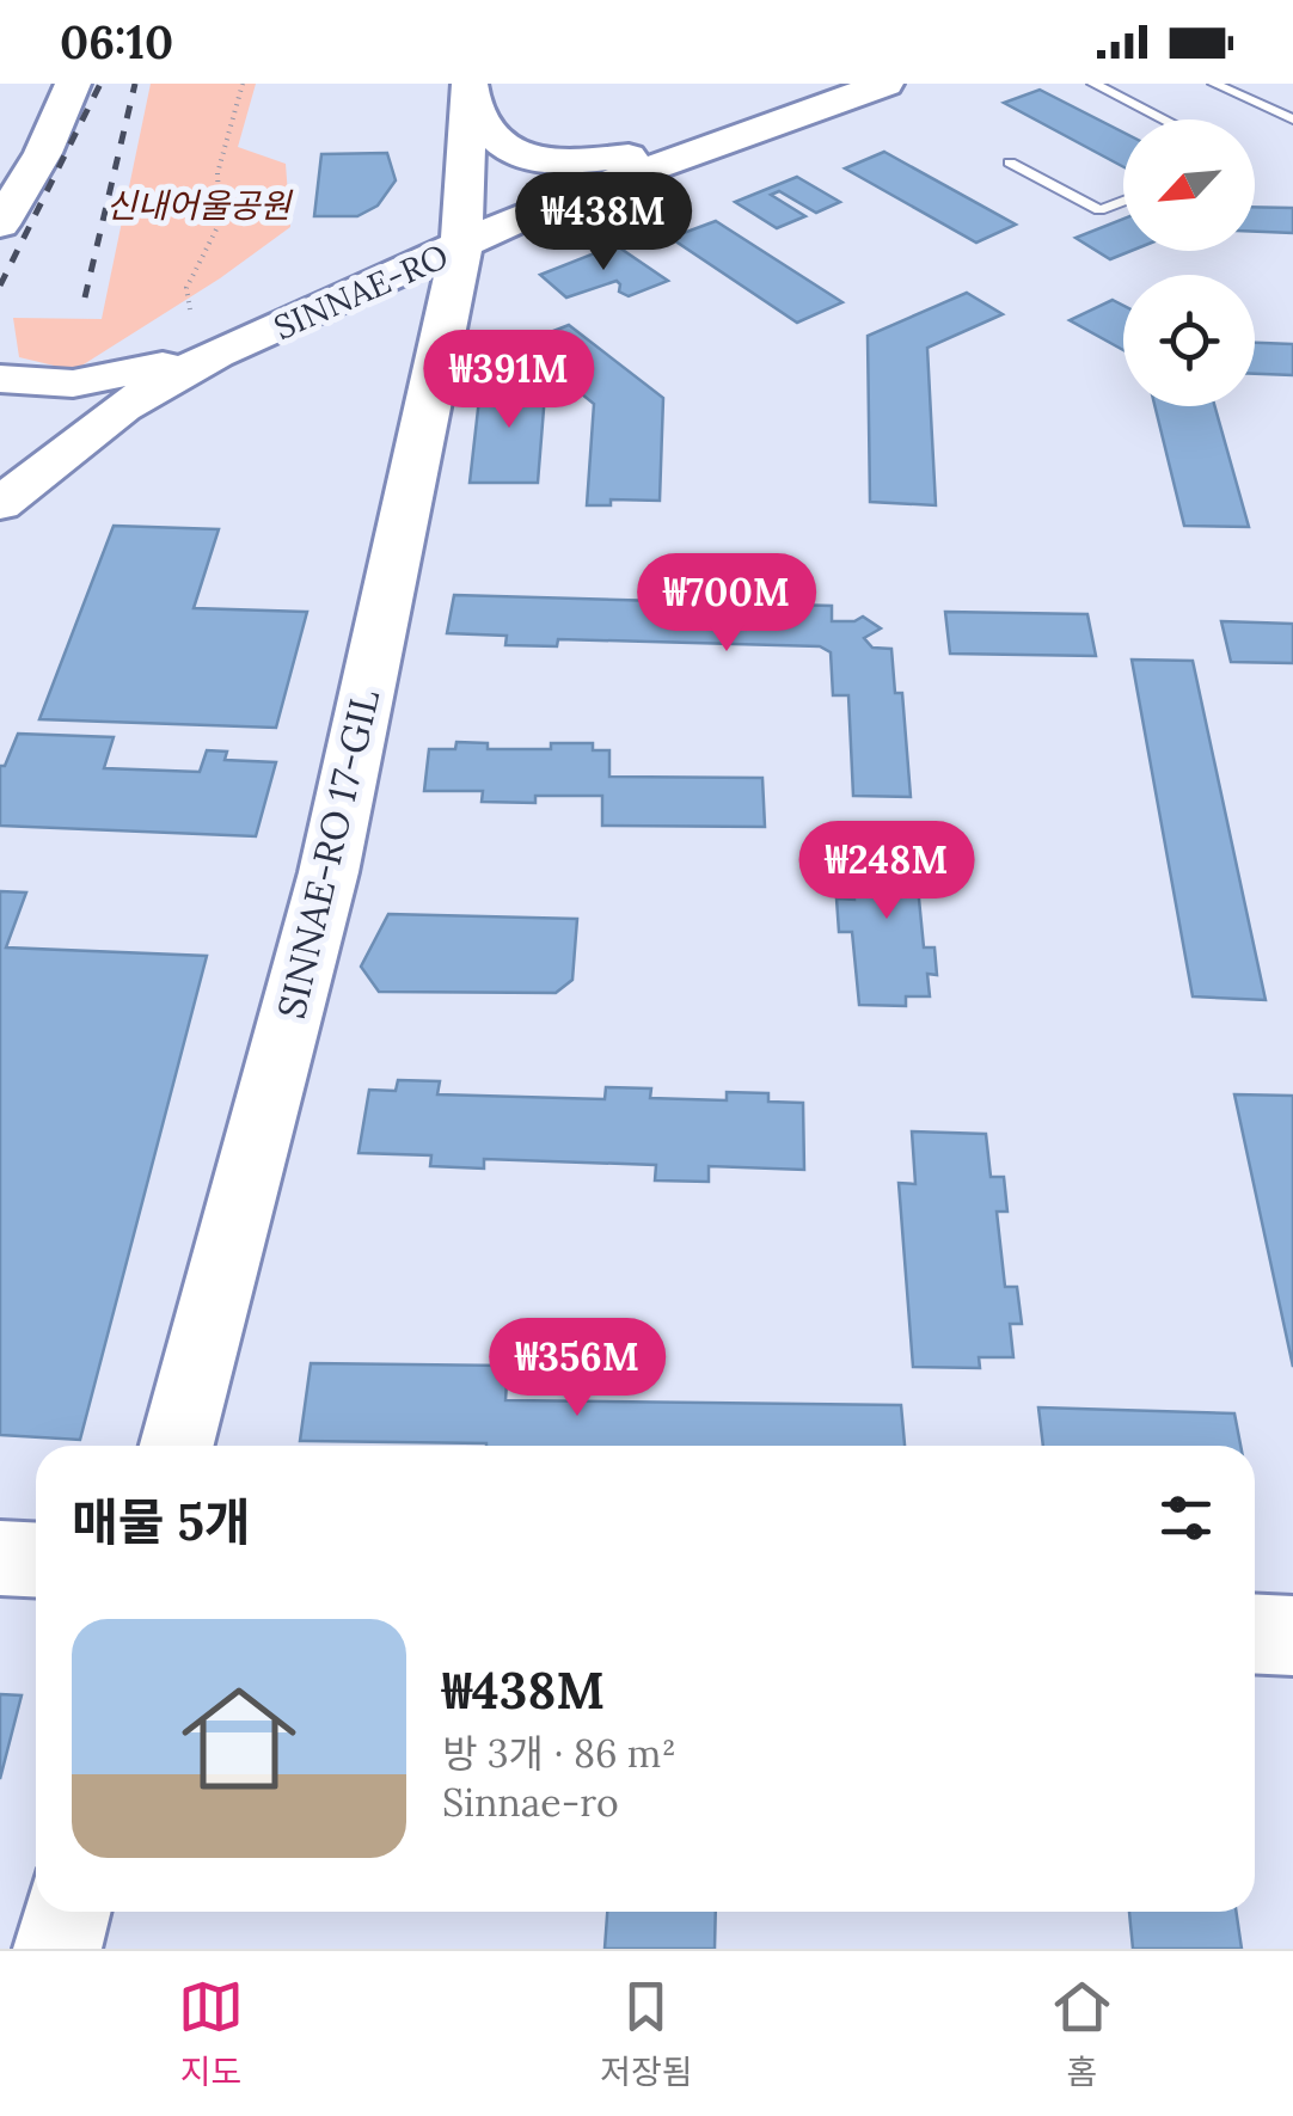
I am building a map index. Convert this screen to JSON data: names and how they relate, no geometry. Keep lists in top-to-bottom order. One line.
{"streets":{"street":["SINNAE-RO","SINNAE-RO 17-GIL"]},"crossings":[["SINNAE-RO","SINNAE-RO 17-GIL"]],"parks":["신내어울공원"],"north":"bottom left","page":{"status":"06:10","price":["₩438M","₩391M","₩700M","₩248M","₩356M"],"heading":"매물 5개","list":[{"name":"₩438M","note":"방 3개 · 86 m² · Sinnae-ro"}],"tabs":["지도","저장됨","홈"]}}
